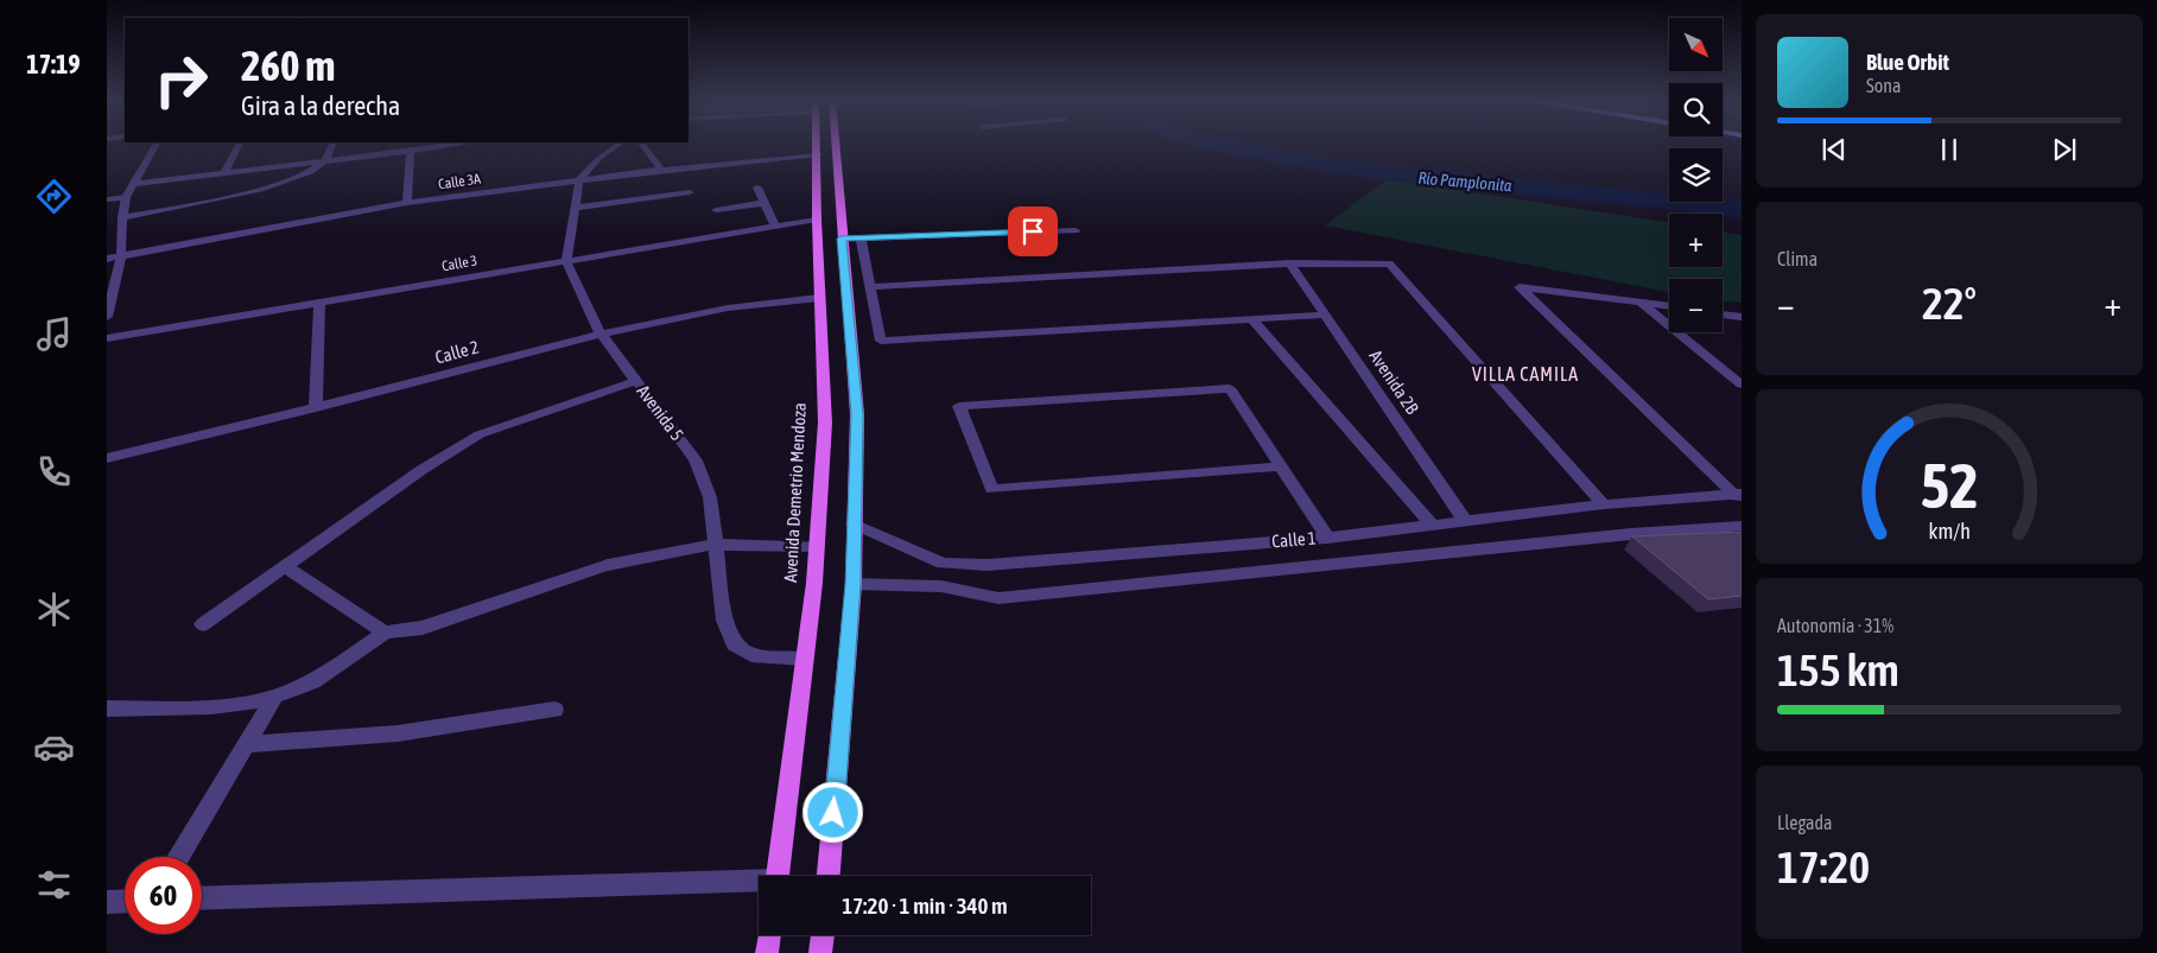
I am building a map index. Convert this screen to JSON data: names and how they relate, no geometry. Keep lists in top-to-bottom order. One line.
{"streets":{"main road":["Avenida Demetrio Mendoza"],"street":["Calle 3A","Calle 3","Calle 2","Avenida 2B","Avenida 5","Calle 1"]},"crossings":[["Calle 3A","Avenida Demetrio Mendoza"],["Calle 3","Avenida 5"],["Calle 3","Avenida Demetrio Mendoza"],["Calle 2","Avenida 5"],["Calle 2","Avenida Demetrio Mendoza"],["Avenida 2B","Calle 1"],["Avenida 5","Avenida Demetrio Mendoza"]],"districts":["VILLA CAMILA"],"water":["Río Pamplonita"],"north":"bottom right","page":{"tabs":"17:19","map_buttons":["+","−"],"turn":["260 m","Gira a la derecha"],"song":["Blue Orbit","Sona"],"tile":["Clima",["Autonomía · 31%","155 km"],["Llegada","17:20"]],"heat":["−","22°","+"],"limit":"60","trip":"17:20 · 1 min · 340 m","gauge":["52","km/h"]}}
